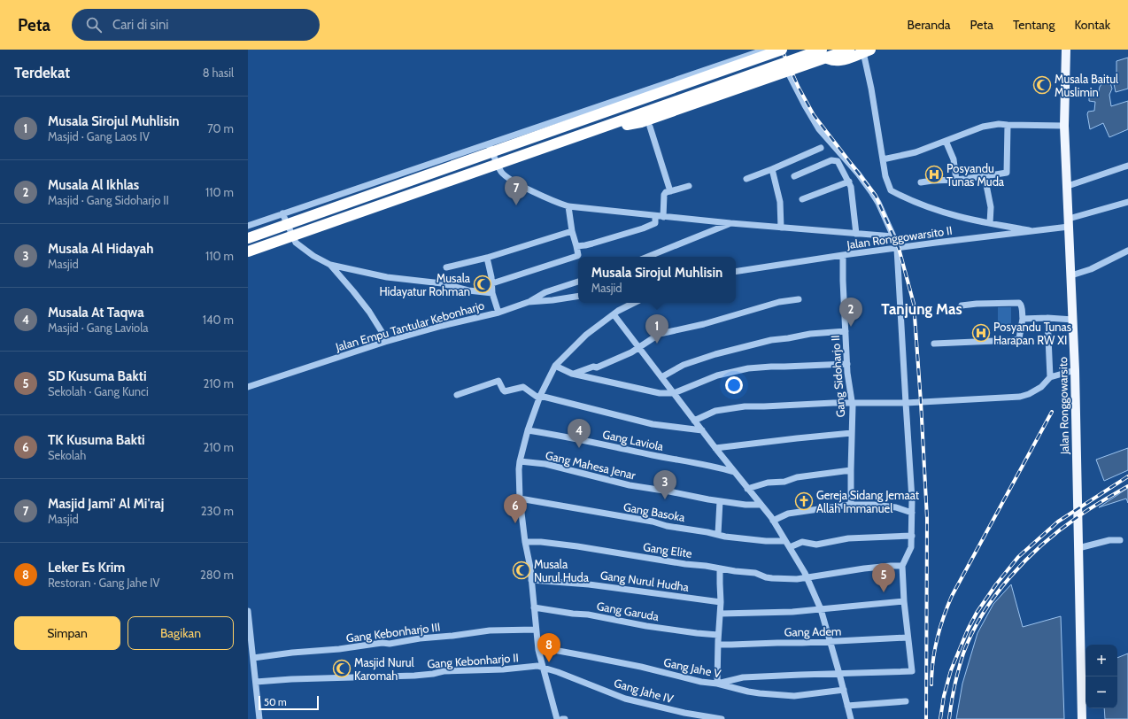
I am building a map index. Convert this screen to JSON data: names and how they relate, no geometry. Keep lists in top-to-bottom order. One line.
{"streets":{"main road":["Jalan Ronggowarsito"],"street":["Jalan Ronggowarsito II","Jalan Empu Tantular Kebonharjo","Gang Sidoharjo II","Gang Laviola","Gang Mahesa Jenar","Gang Basoka","Gang Elite","Gang Nurul Hudha","Gang Garuda","Gang Adem","Gang Kebonharjo III","Gang Kebonharjo II","Gang Jahe V","Gang Jahe IV"]},"crossings":[["Jalan Ronggowarsito II","Gang Sidoharjo II"],["Jalan Ronggowarsito II","Jalan Ronggowarsito"],["Gang Kebonharjo II","Gang Jahe IV"]],"districts":["Tanjung Mas"],"places":{"mosque":["Musala Baitul Muslimin","Musala Hidayatur Rohman","Musala Nurul Huda","Masjid Nurul Karomah"],"hospital":["Posyandu Tunas Muda","Posyandu Tunas Harapan RW XI"],"church":["Gereja Sidang Jemaat Allah Immanuel"]},"scale_bar":"50 m","page":{"header":"Peta","search":"Cari di sini","nav":["Beranda","Peta","Tentang","Kontak"],"heading":["Terdekat","8 hasil"],"list":[{"mark":"1","name":"Musala Sirojul Muhlisin","note":"Masjid · Gang Laos IV","value":"70 m"},{"mark":"2","name":"Musala Al Ikhlas","note":"Masjid · Gang Sidoharjo II","value":"110 m"},{"mark":"3","name":"Musala Al Hidayah","note":"Masjid","value":"110 m"},{"mark":"4","name":"Musala At Taqwa","note":"Masjid · Gang Laviola","value":"140 m"},{"mark":"5","name":"SD Kusuma Bakti","note":"Sekolah · Gang Kunci","value":"210 m"},{"mark":"6","name":"TK Kusuma Bakti","note":"Sekolah","value":"210 m"},{"mark":"7","name":"Masjid Jami' Al Mi'raj","note":"Masjid","value":"230 m"},{"mark":"8","name":"Leker Es Krim","note":"Restoran · Gang Jahe IV","value":"280 m"}],"pins":["7","2","1","4","3","6","5","8"],"popup":["Musala Sirojul Muhlisin","Masjid"],"buttons":["Simpan","Bagikan"],"map_buttons":["+","−"],"scale":"50 m"}}
